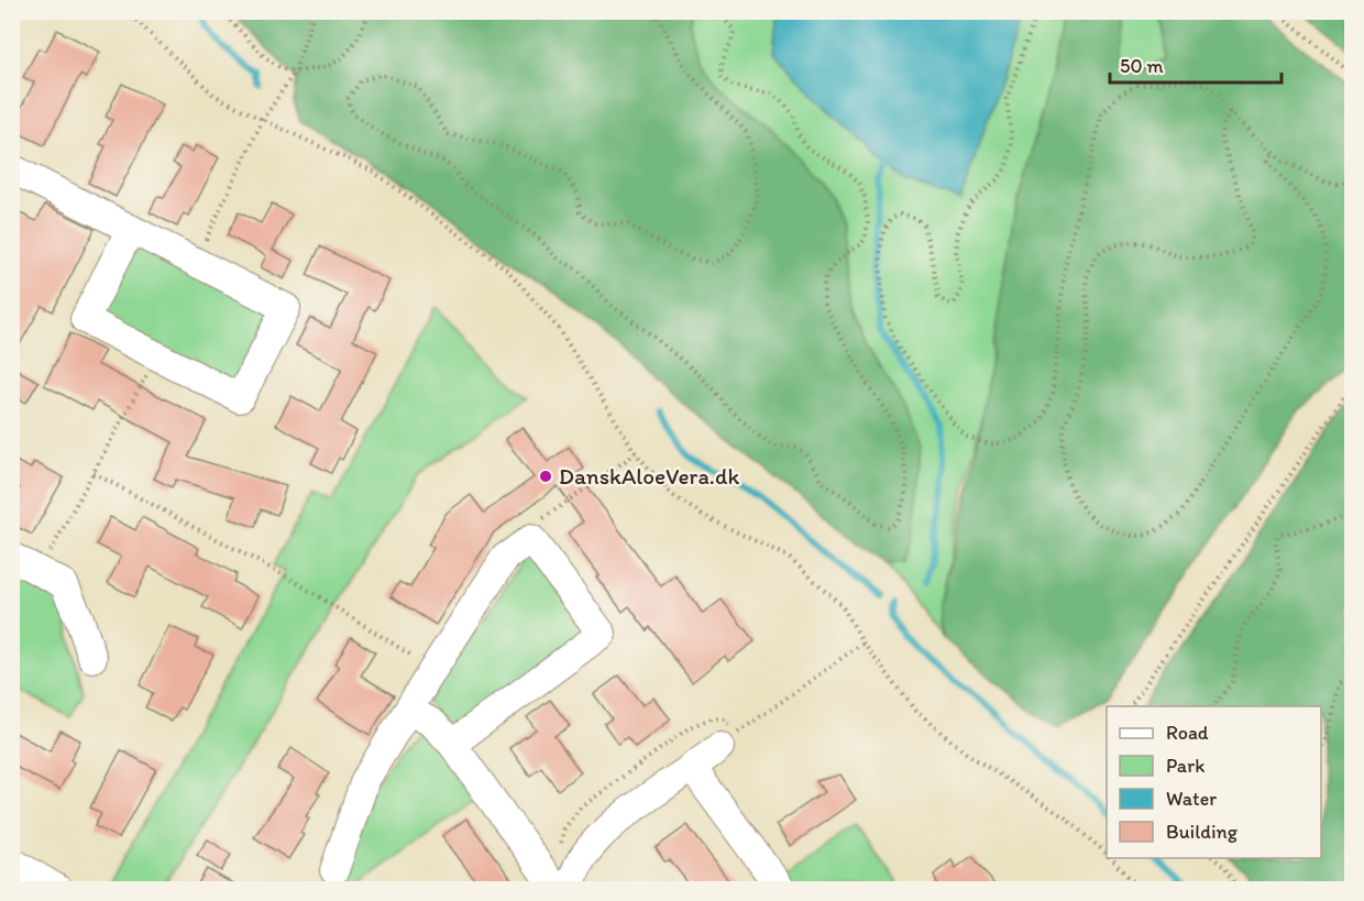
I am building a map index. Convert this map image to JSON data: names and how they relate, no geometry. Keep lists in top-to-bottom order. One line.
{"places":["DanskAloeVera.dk"],"legend":["Road","Park","Water","Building"],"scale_bar":"50 m"}
